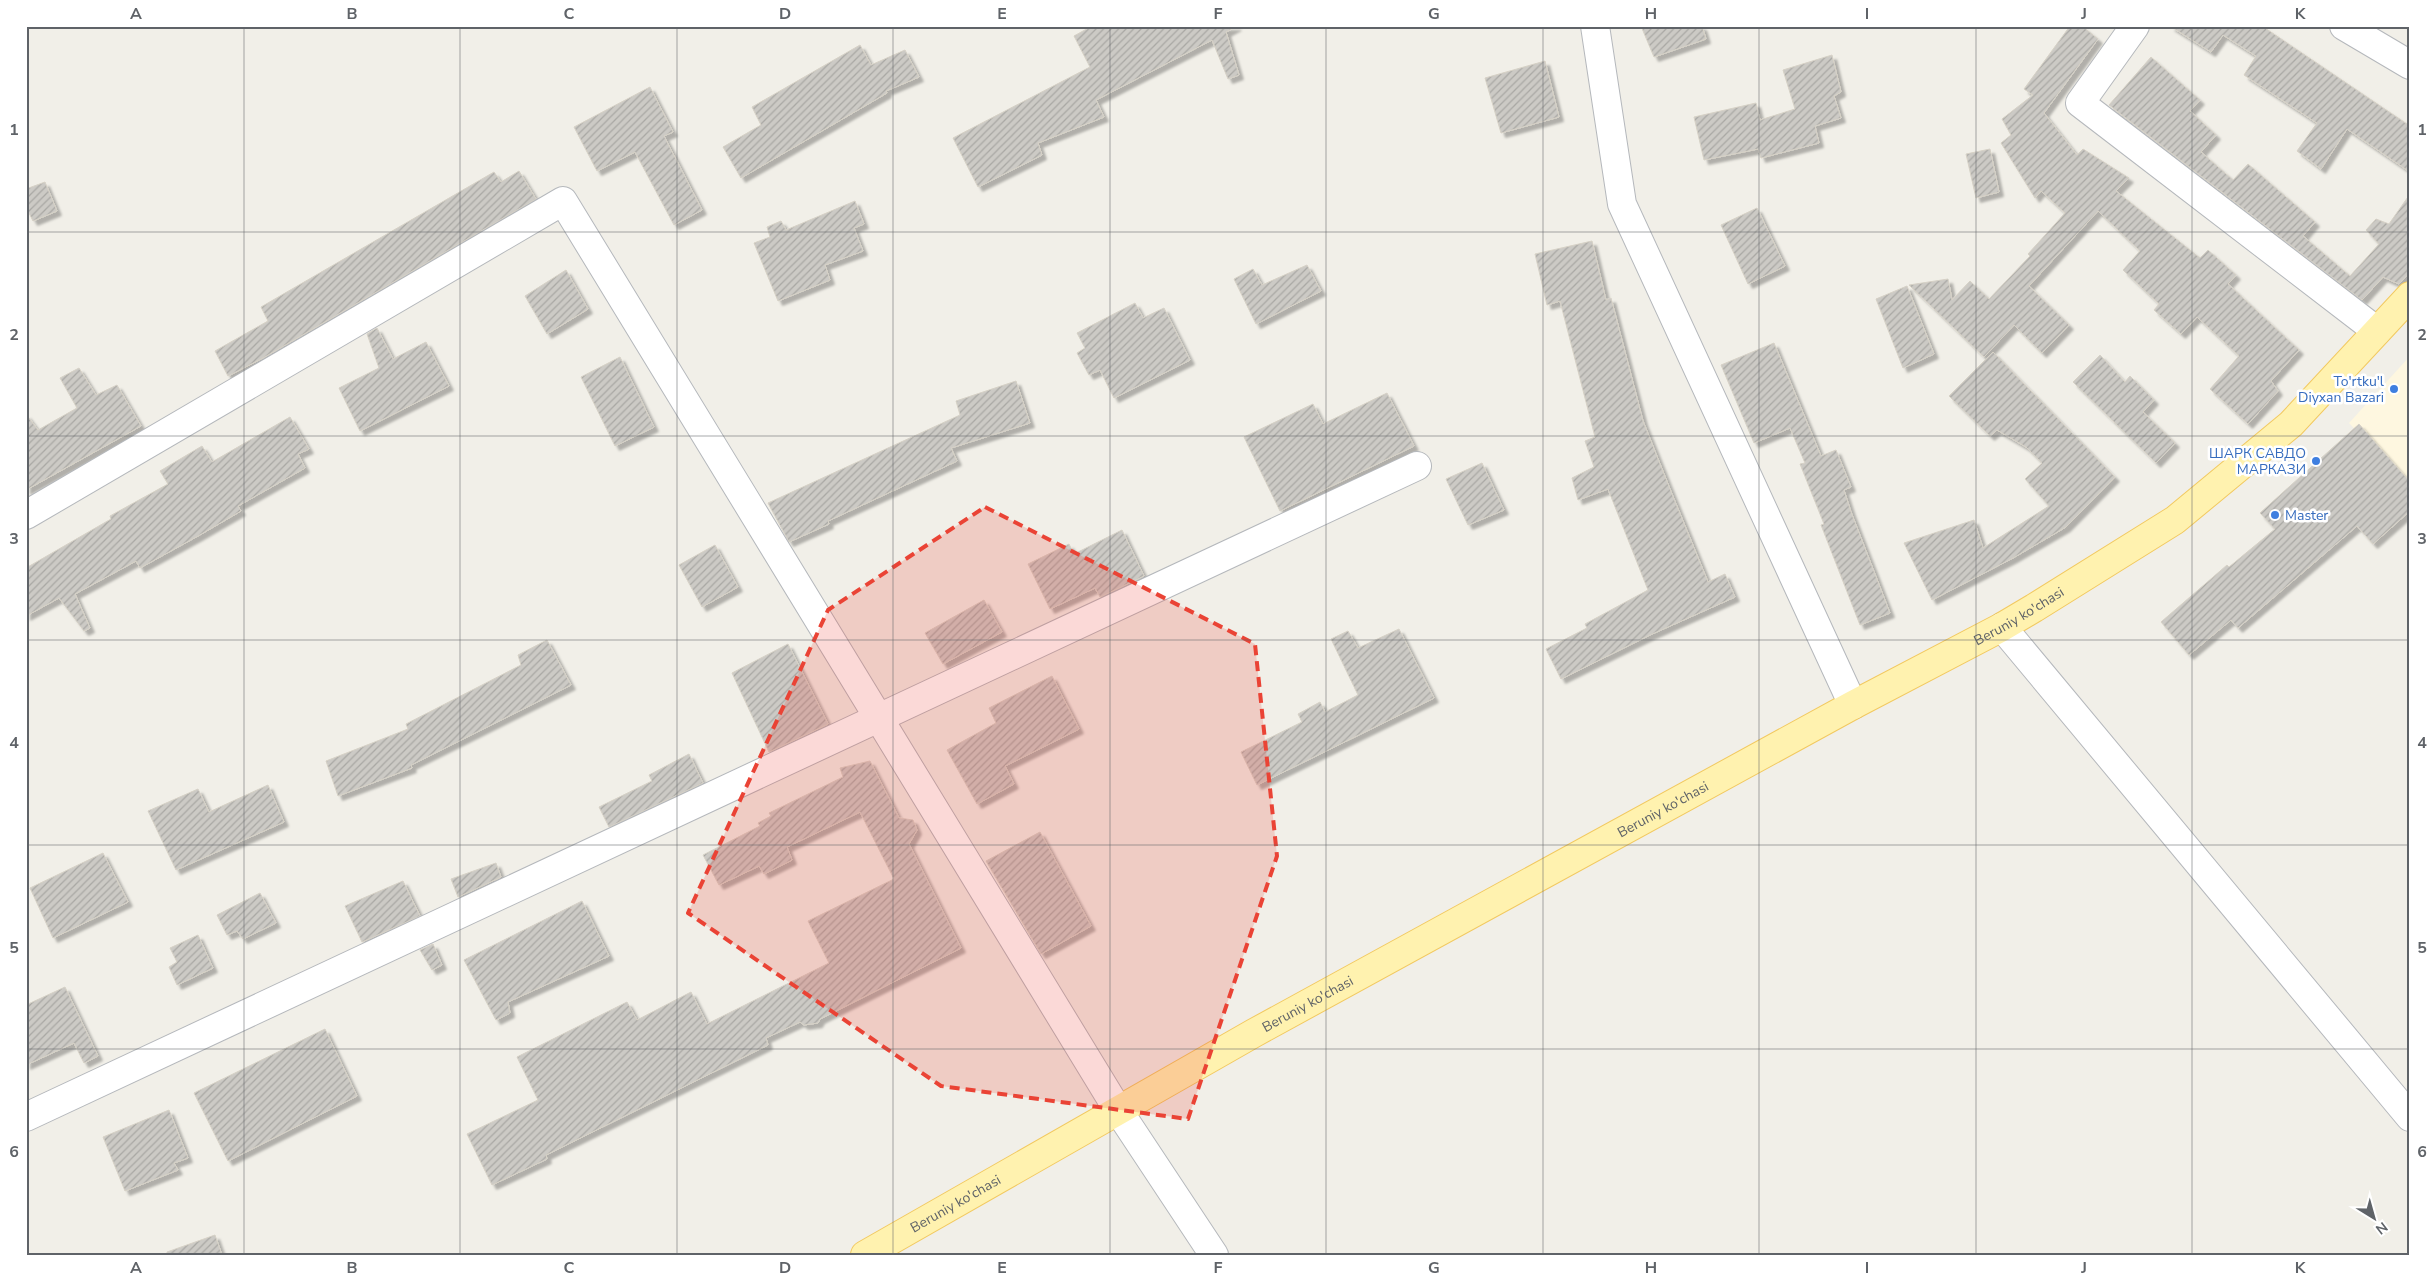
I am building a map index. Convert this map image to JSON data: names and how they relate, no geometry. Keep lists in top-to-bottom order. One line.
{"streets":{"main road":["Beruniy ko'chasi"]},"places":["To'rtku'l Diyxan Bazari","ШАРК САВДО МАРКАЗИ","Master"],"north":"bottom right","grid":{"columns":["A","B","C","D","E","F","G","H","I","J","K"],"rows":["1","2","3","4","5","6"]}}
